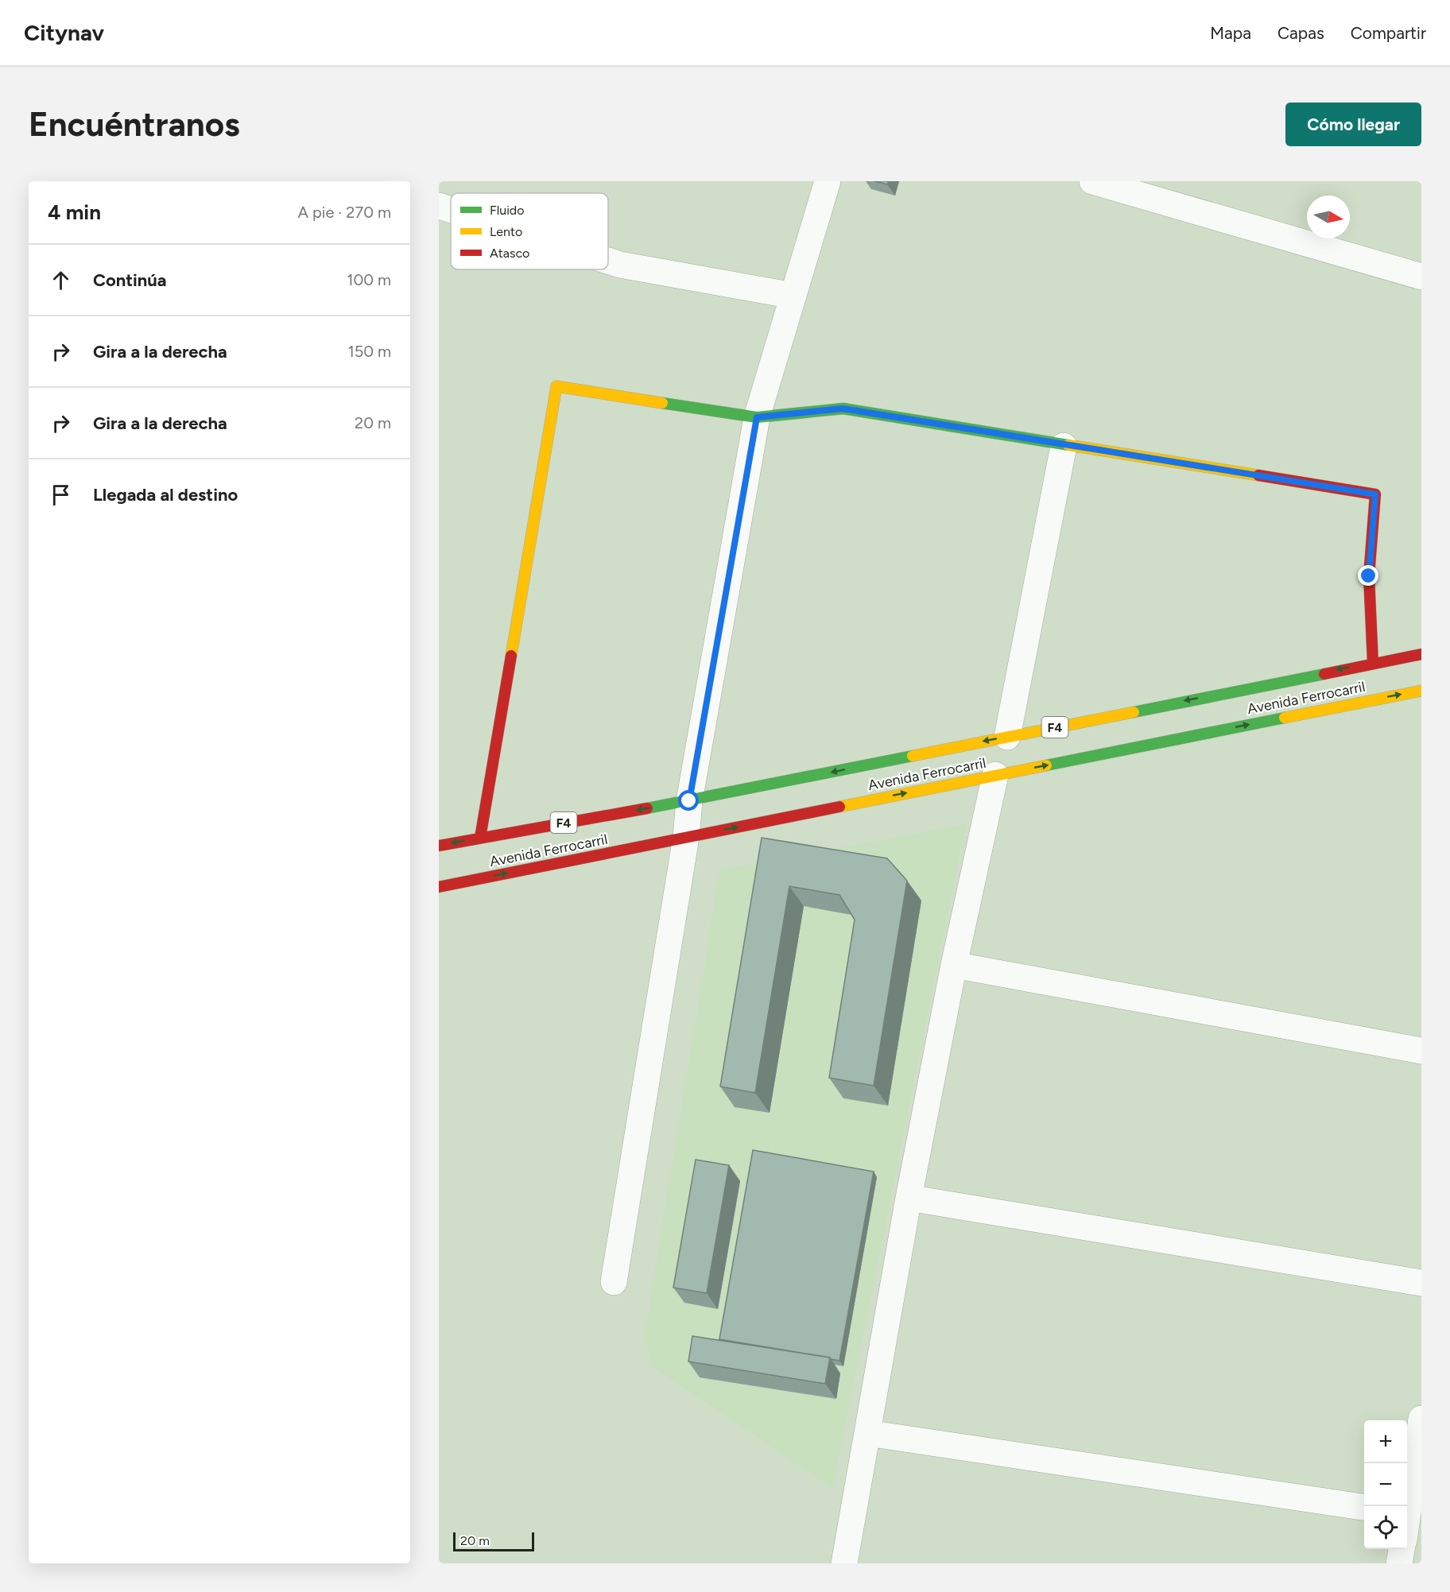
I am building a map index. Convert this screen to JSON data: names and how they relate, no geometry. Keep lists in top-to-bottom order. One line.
{"streets":{"main road":["Avenida Ferrocarril","F4"]},"legend":["Fluido","Lento","Atasco"],"scale_bar":"20 m","north":"right","page":{"header":"Citynav","nav":["Mapa","Capas","Compartir"],"buttons":"Cómo llegar","title":"Encuéntranos","heading":["4 min","A pie · 270 m"],"list":[["Continúa","100 m"],["Gira a la derecha","150 m"],["Gira a la derecha","20 m"],"Llegada al destino"],"map_buttons":["+","−"],"scale":"20 m"}}
